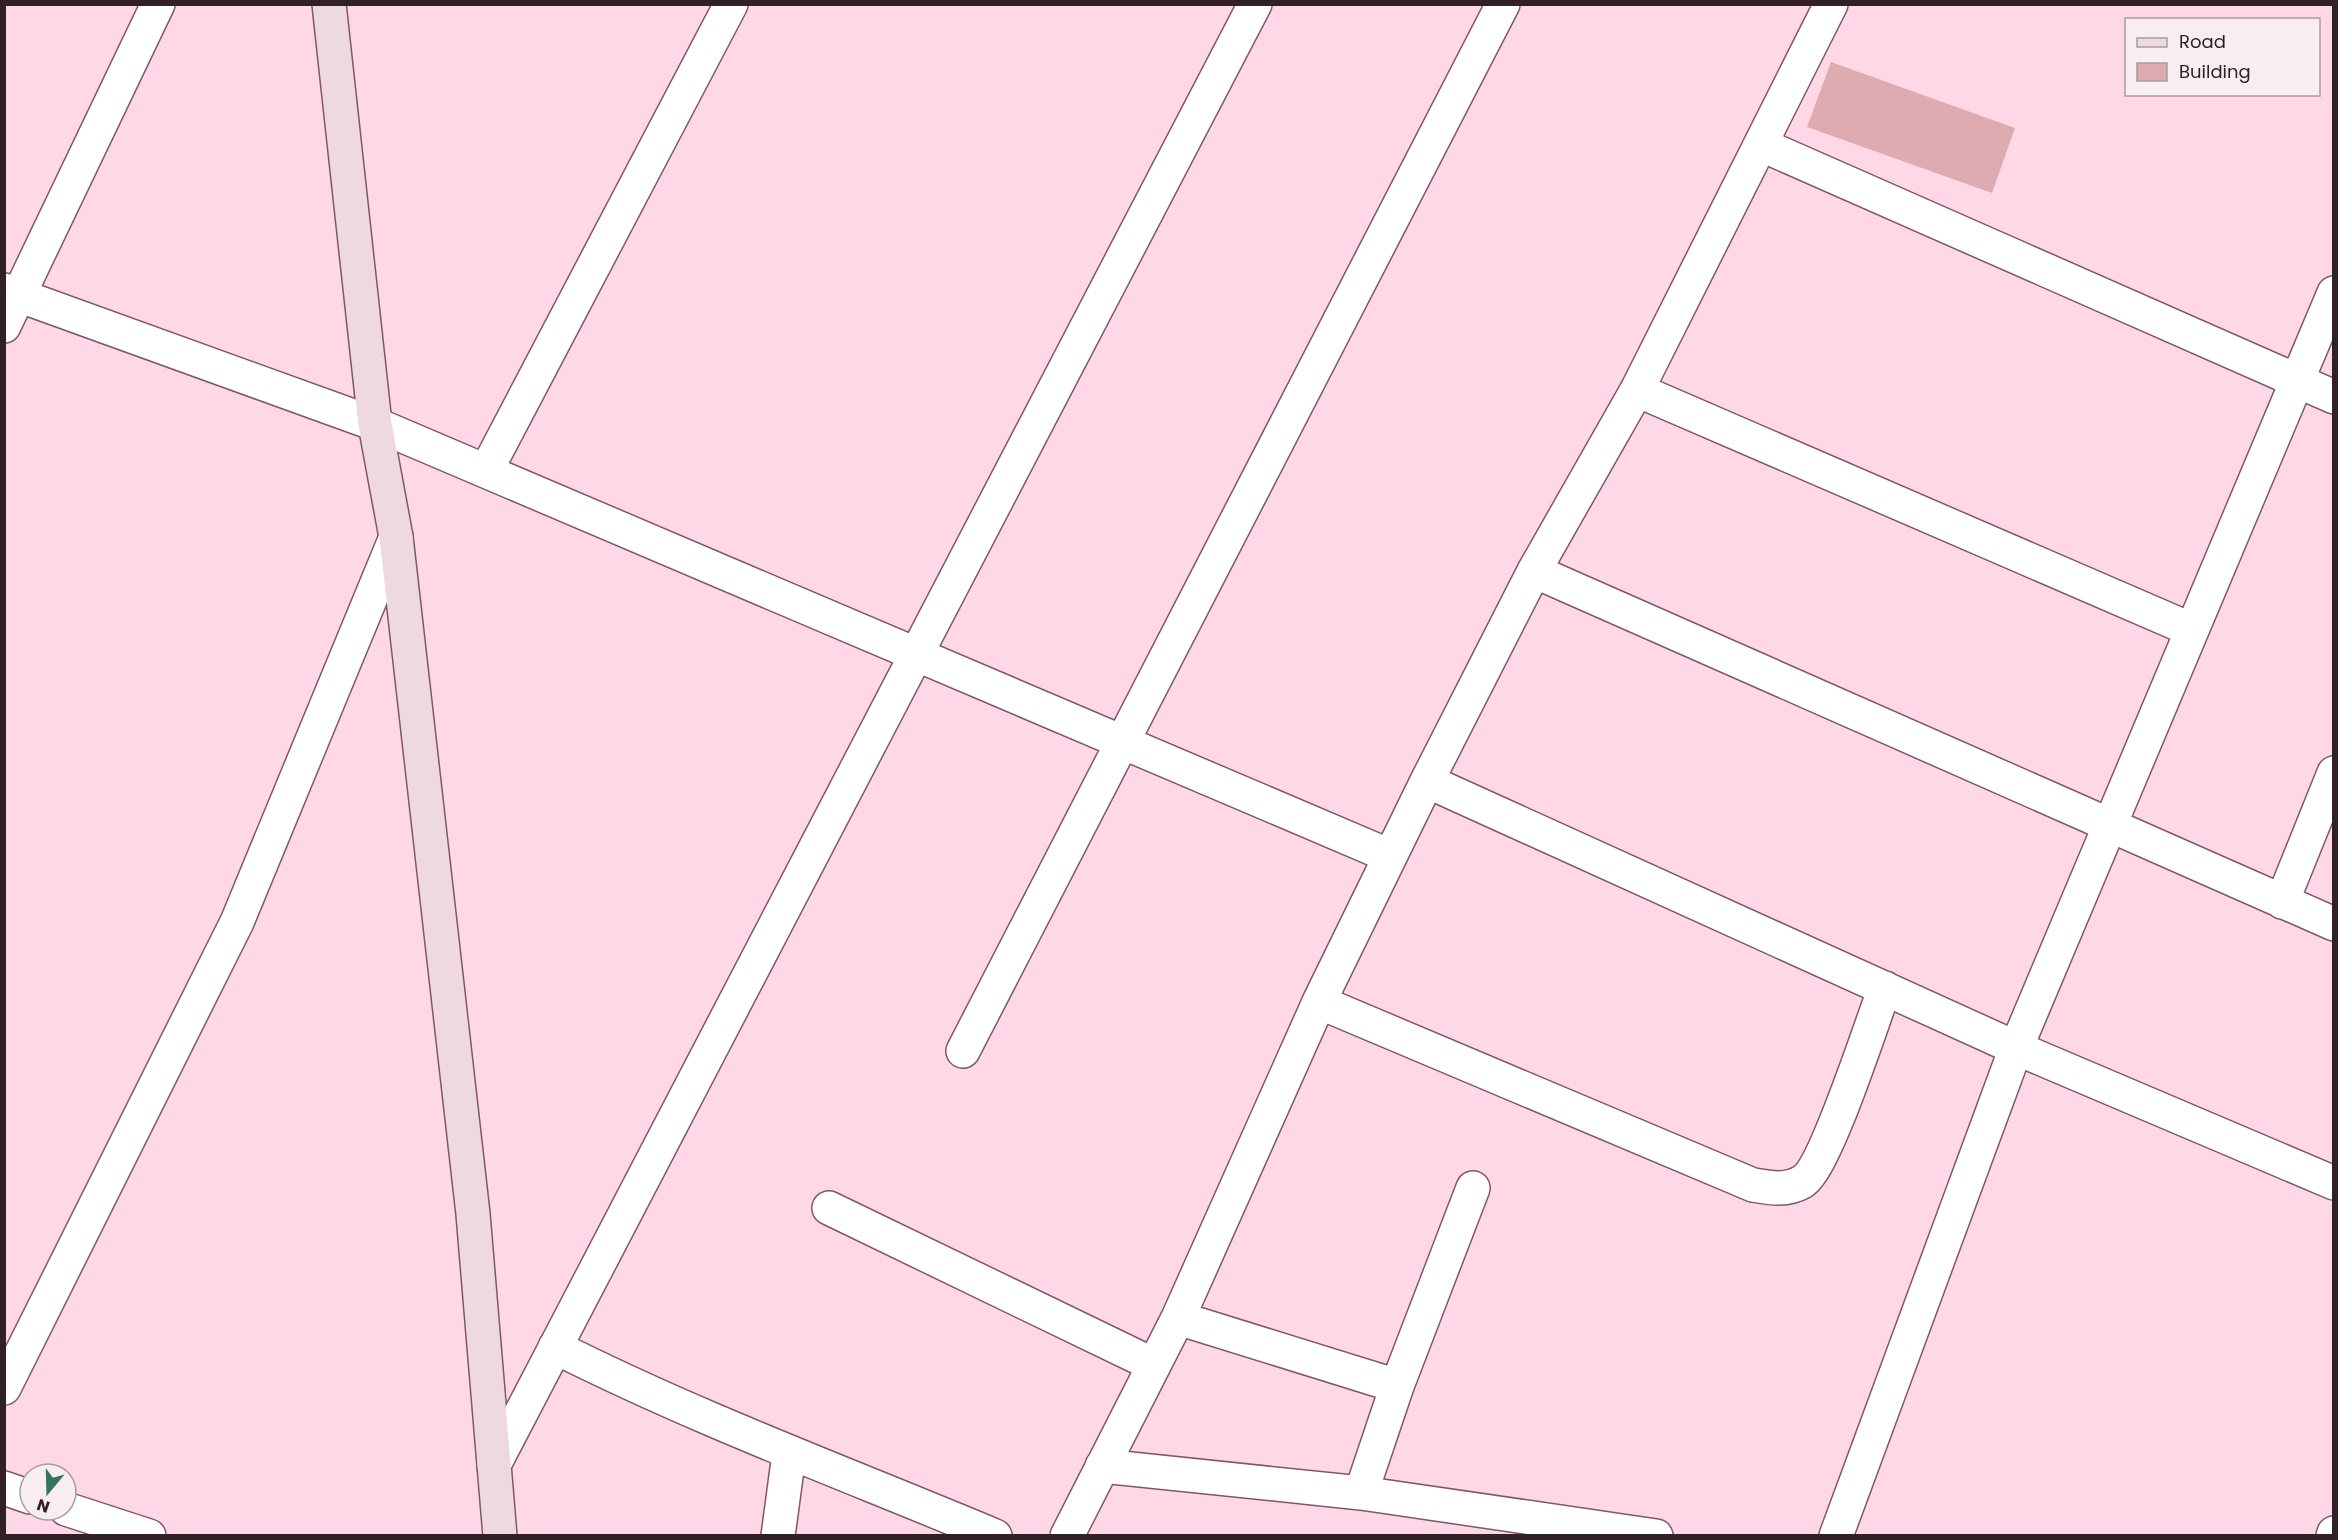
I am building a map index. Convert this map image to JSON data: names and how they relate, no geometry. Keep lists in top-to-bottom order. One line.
{"legend":["Road","Building"],"north":"bottom"}
